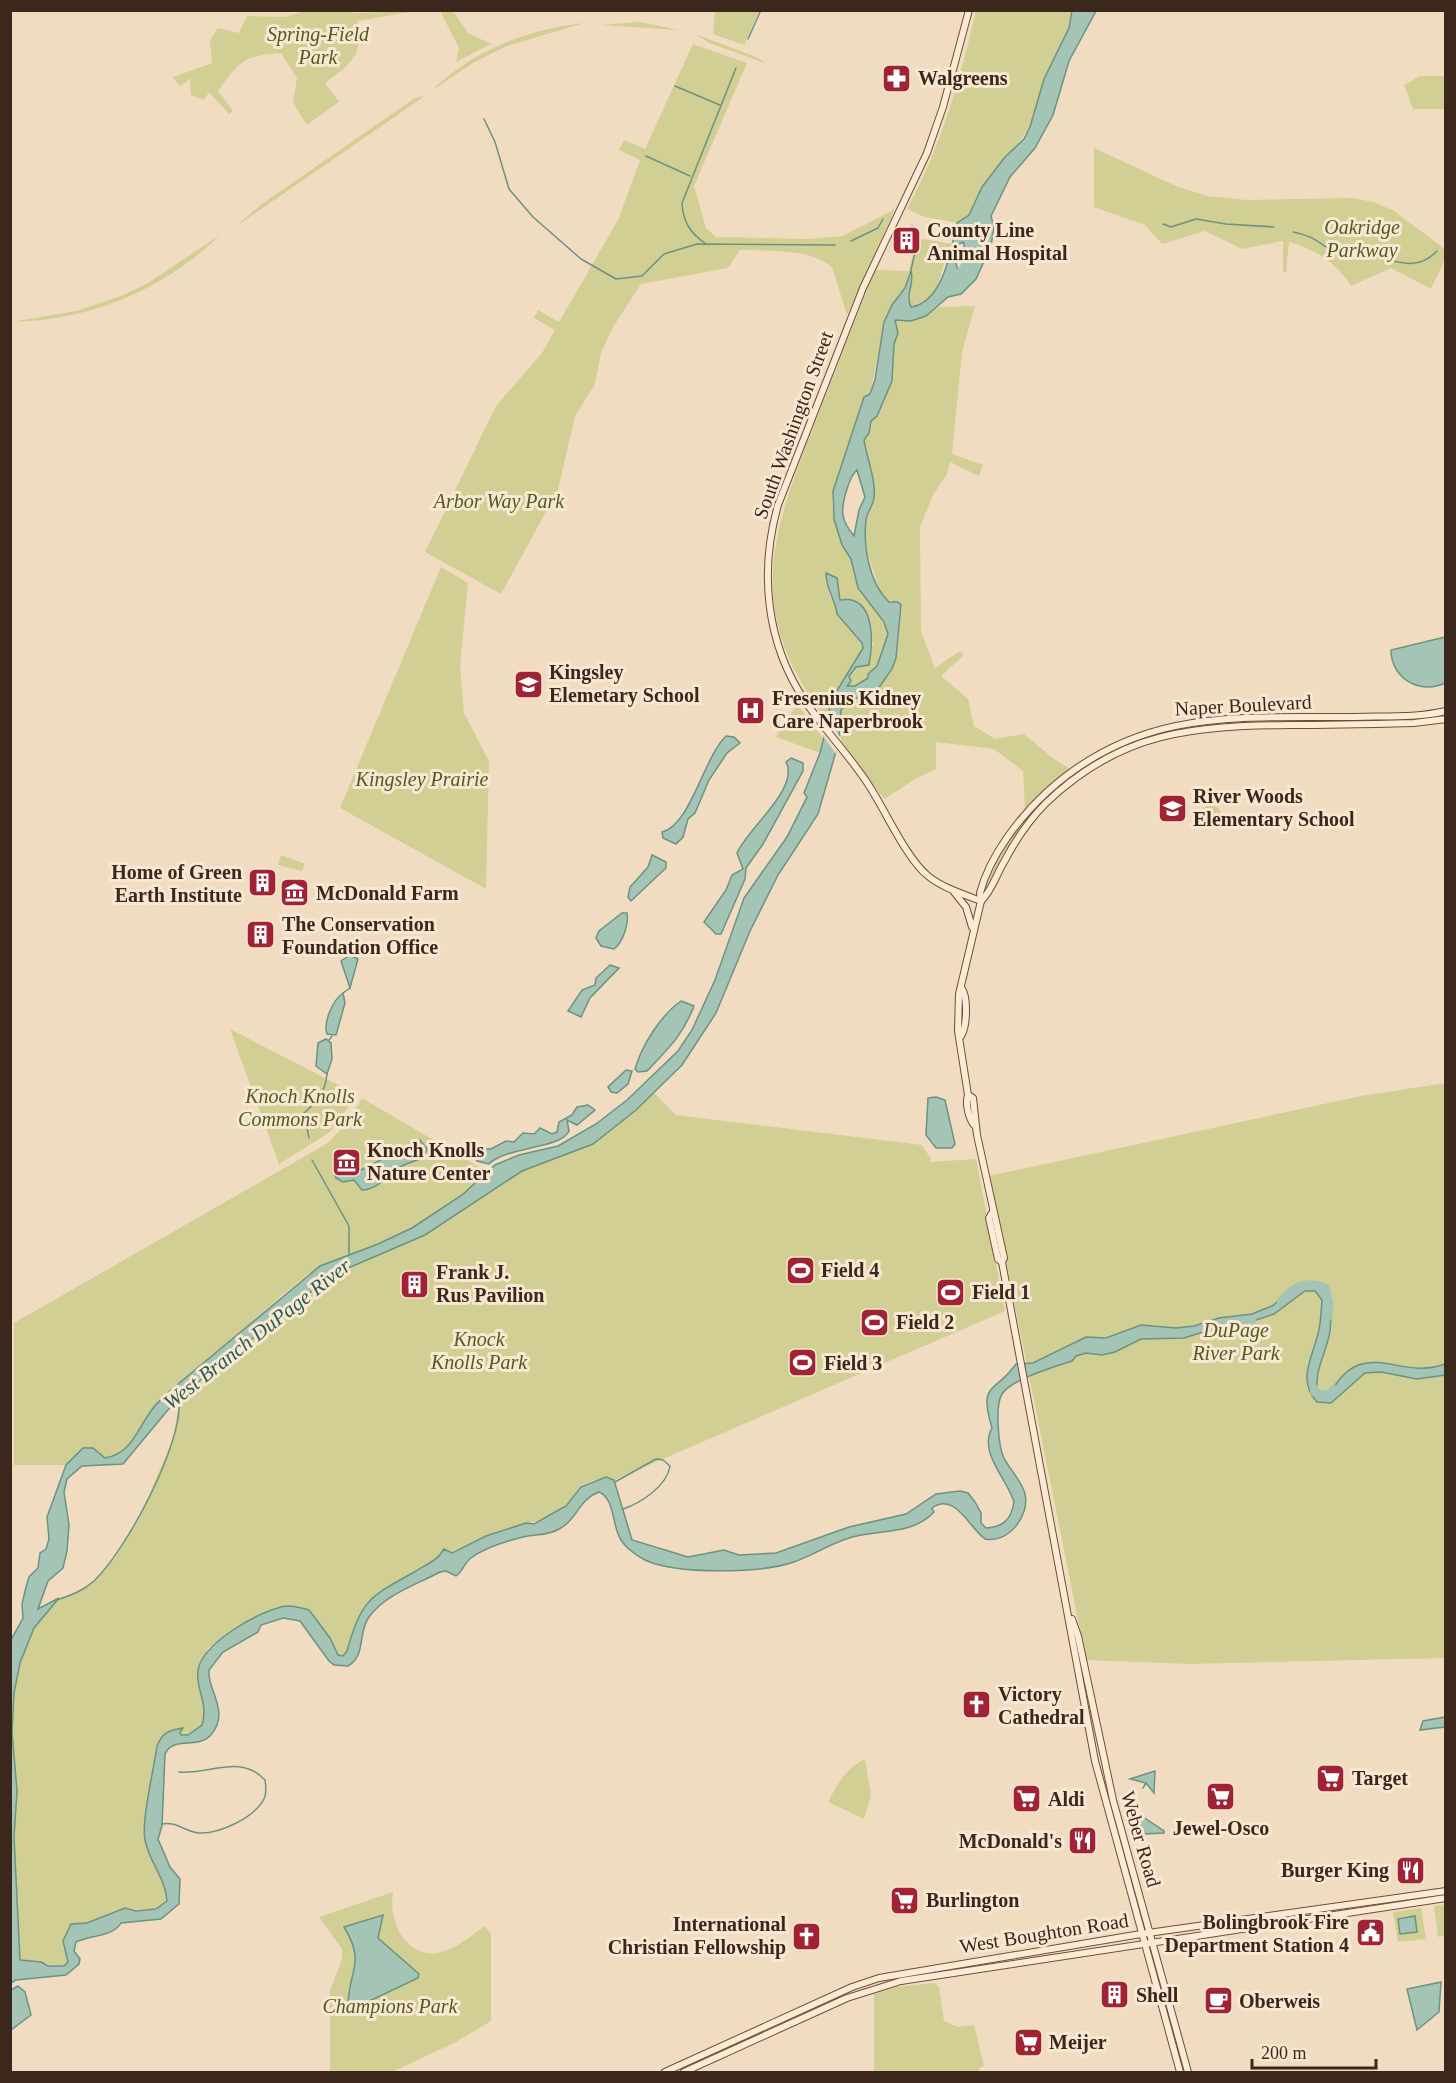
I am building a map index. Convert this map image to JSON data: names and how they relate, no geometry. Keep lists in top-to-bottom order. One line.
{"streets":{"main road":["South Washington Street","Naper Boulevard","Weber Road","West Boughton Road"]},"crossings":[["South Washington Street","Naper Boulevard"],["South Washington Street","Weber Road"],["Naper Boulevard","Weber Road"],["Weber Road","West Boughton Road"]],"water":["West Branch DuPage River"],"parks":["Spring-Field Park","Oakridge Parkway","Arbor Way Park","Kingsley Prairie","Knoch Knolls Commons Park","DuPage River Park","Knock Knolls Park","Champions Park"],"places":{"pharmacy":["Walgreens"],"building":["County Line Animal Hospital","Home of Green Earth Institute","The Conservation Foundation Office","Frank J. Rus Pavilion","Shell"],"school or university":["Kingsley Elemetary School","River Woods Elementary School"],"hospital":["Fresenius Kidney Care Naperbrook"],"museum":["McDonald Farm","Knoch Knolls Nature Center"],"sports":["Field 4","Field 1","Field 2","Field 3"],"church":["Victory Cathedral","International Christian Fellowship"],"supermarket":["Target","Jewel-Osco","Aldi","Burlington","Meijer"],"restaurant":["McDonald's","Burger King"],"public building":["Bolingbrook Fire Department Station 4"],"cafe":["Oberweis"]},"scale_bar":"200 m"}
